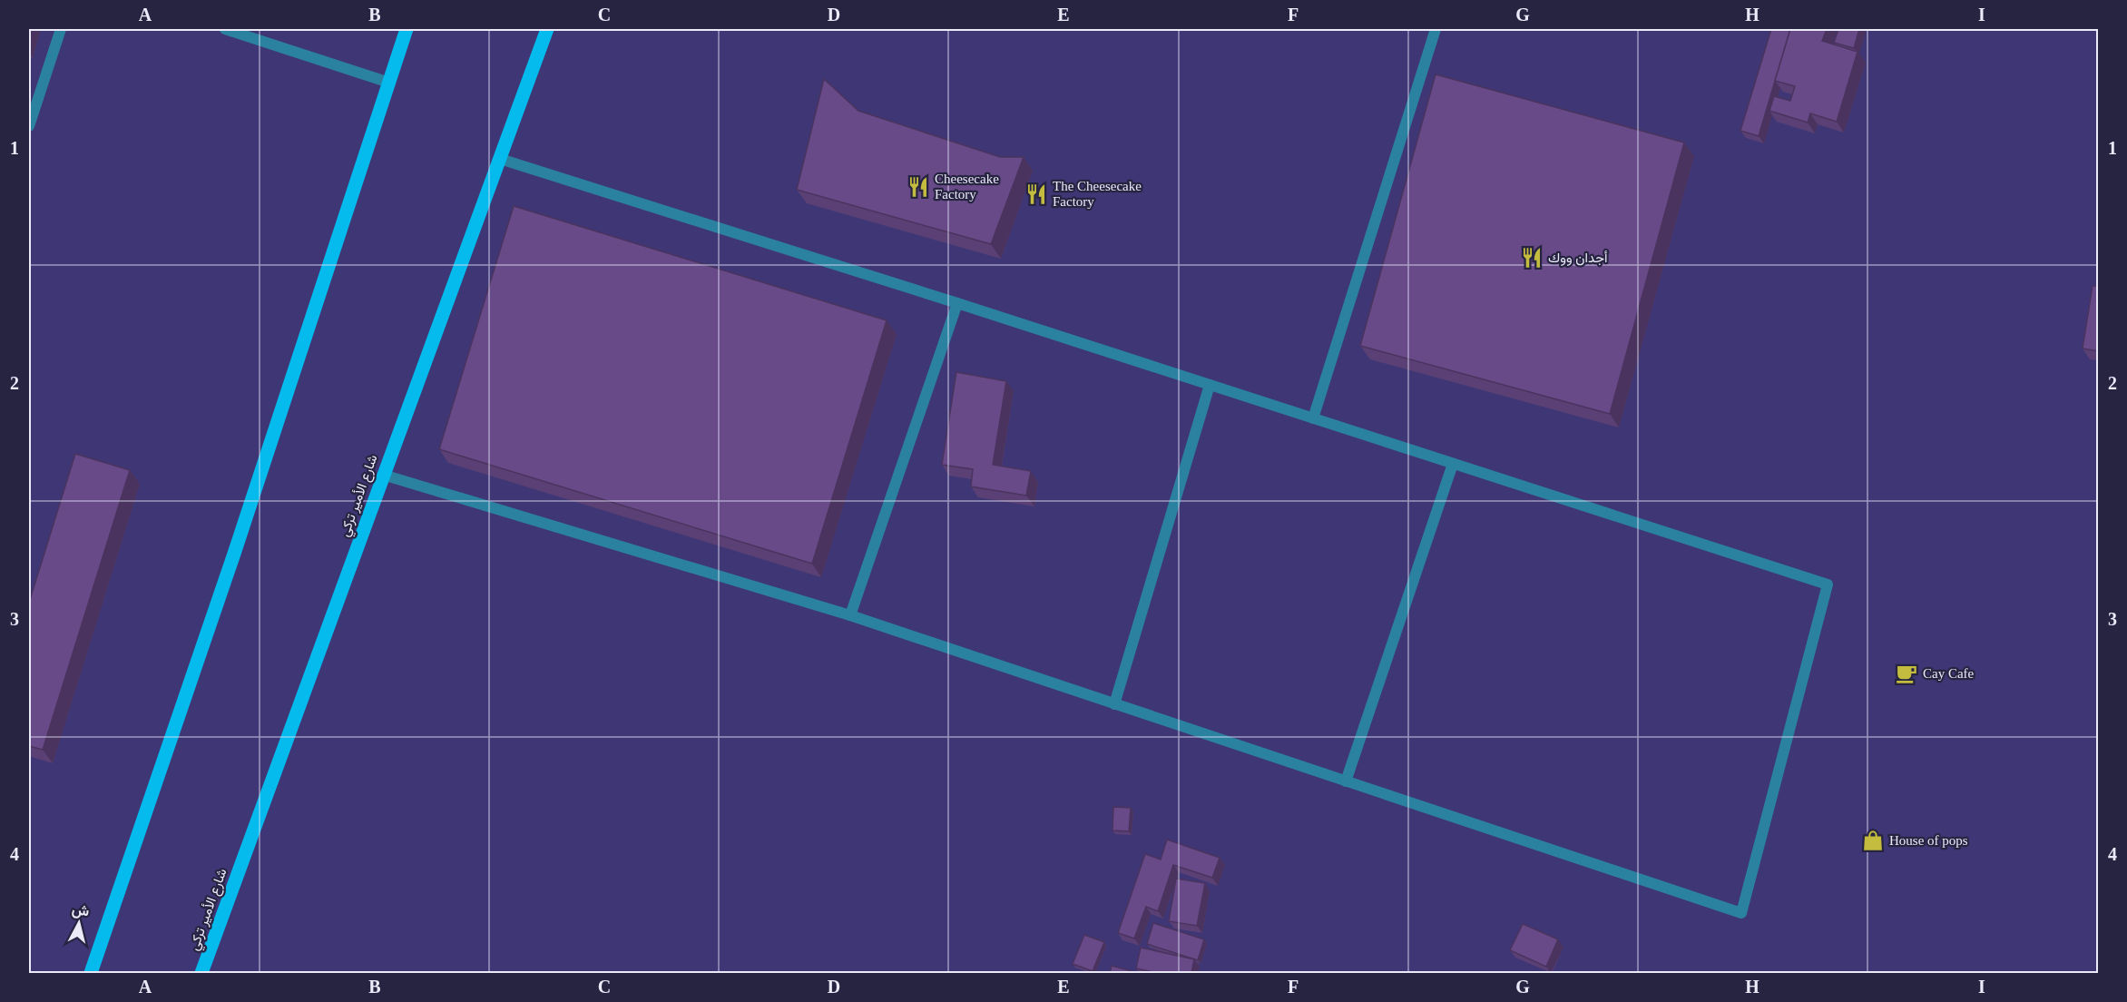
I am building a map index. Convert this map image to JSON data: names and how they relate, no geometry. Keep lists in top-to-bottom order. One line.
{"streets":{"main road":["شارع الأمير تركي"]},"places":{"restaurant":["Cheesecake Factory","The Cheesecake Factory","أجدان ووك"],"cafe":["Cay Cafe"],"shop":["House of pops"]},"north":"top","grid":{"columns":["A","B","C","D","E","F","G","H","I"],"rows":["1","2","3","4"]}}
